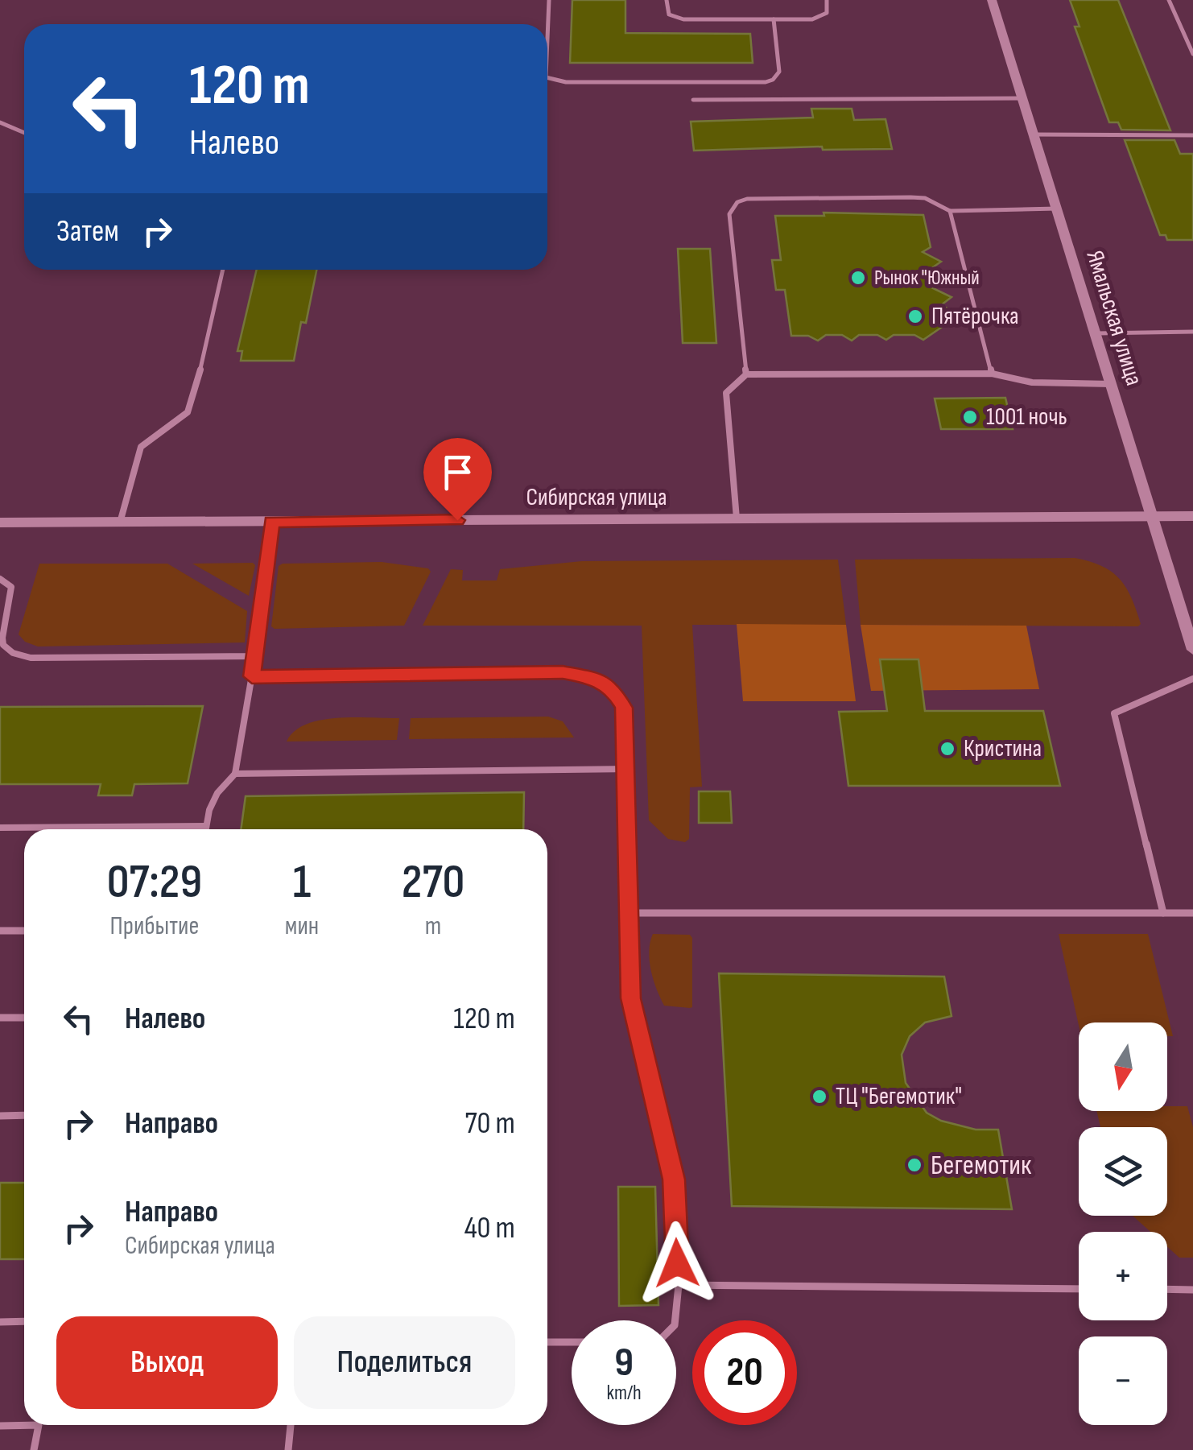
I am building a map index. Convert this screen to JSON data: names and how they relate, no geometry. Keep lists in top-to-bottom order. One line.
{"streets":{"main road":["Сибирская улица"],"street":["Ямальская улица"]},"crossings":[["Ямальская улица","Сибирская улица"]],"places":["Рынок \"Южный","Пятёрочка","1001 ночь","Кристина","ТЦ \"Бегемотик\"","Бегемотик"],"north":"bottom","page":{"turn":["120 m","Налево"],"then":"Затем","eta":["07:29","Прибытие","1","мин","270","m"],"list":[{"name":"Налево","value":"120 m"},{"name":"Направо","value":"70 m"},{"name":"Направо","note":"Сибирская улица","value":"40 m"}],"map_buttons":["+","−"],"buttons":["Выход","Поделиться"],"speed":"9 km/h","limit":"20"}}
